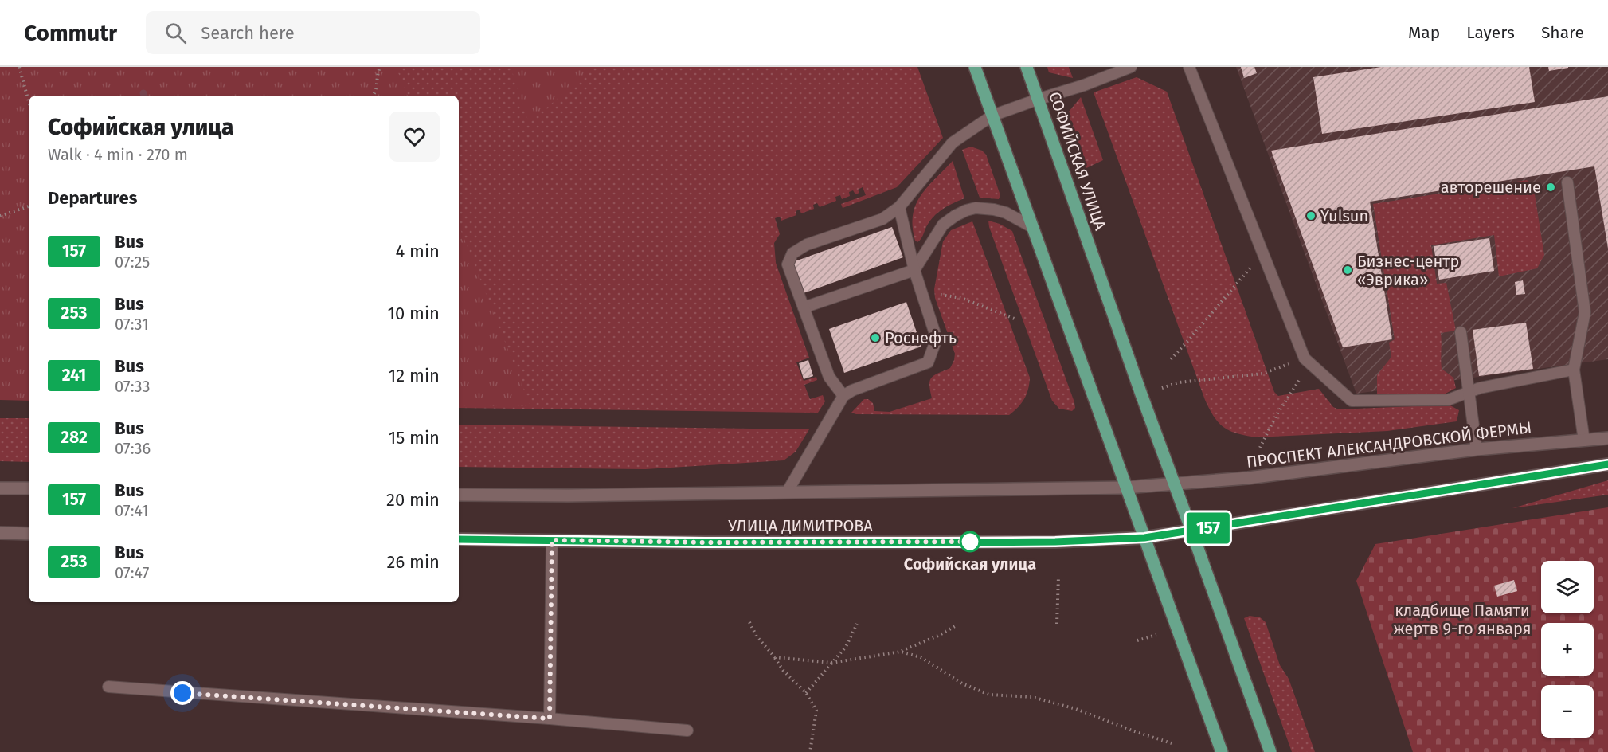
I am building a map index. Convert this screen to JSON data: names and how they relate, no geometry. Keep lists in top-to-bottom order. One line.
{"streets":{"main road":["СОФИЙСКАЯ УЛИЦА"],"street":["ПРОСПЕКТ АЛЕКСАНДРОВСКОЙ ФЕРМЫ","УЛИЦА ДИМИТРОВА"]},"crossings":[["СОФИЙСКАЯ УЛИЦА","ПРОСПЕКТ АЛЕКСАНДРОВСКОЙ ФЕРМЫ"],["СОФИЙСКАЯ УЛИЦА","УЛИЦА ДИМИТРОВА"],["ПРОСПЕКТ АЛЕКСАНДРОВСКОЙ ФЕРМЫ","УЛИЦА ДИМИТРОВА"]],"parks":["кладбище Памяти жертв 9-го января"],"places":["авторешение","Yulsun","Бизнес-центр «Эврика»","Роснефть","Софийская улица"],"lines":["bus line 157"],"page":{"header":"Commutr","search":"Search here","nav":["Map","Layers","Share"],"on_map":"157","heading":[["Софийская улица","Walk · 4 min · 270 m"],"Departures"],"list":[{"mark":"157","name":"Bus","note":"07:25","value":"4 min"},{"mark":"253","name":"Bus","note":"07:31","value":"10 min"},{"mark":"241","name":"Bus","note":"07:33","value":"12 min"},{"mark":"282","name":"Bus","note":"07:36","value":"15 min"},{"mark":"157","name":"Bus","note":"07:41","value":"20 min"},{"mark":"253","name":"Bus","note":"07:47","value":"26 min"}],"map_buttons":["+","−"]}}
